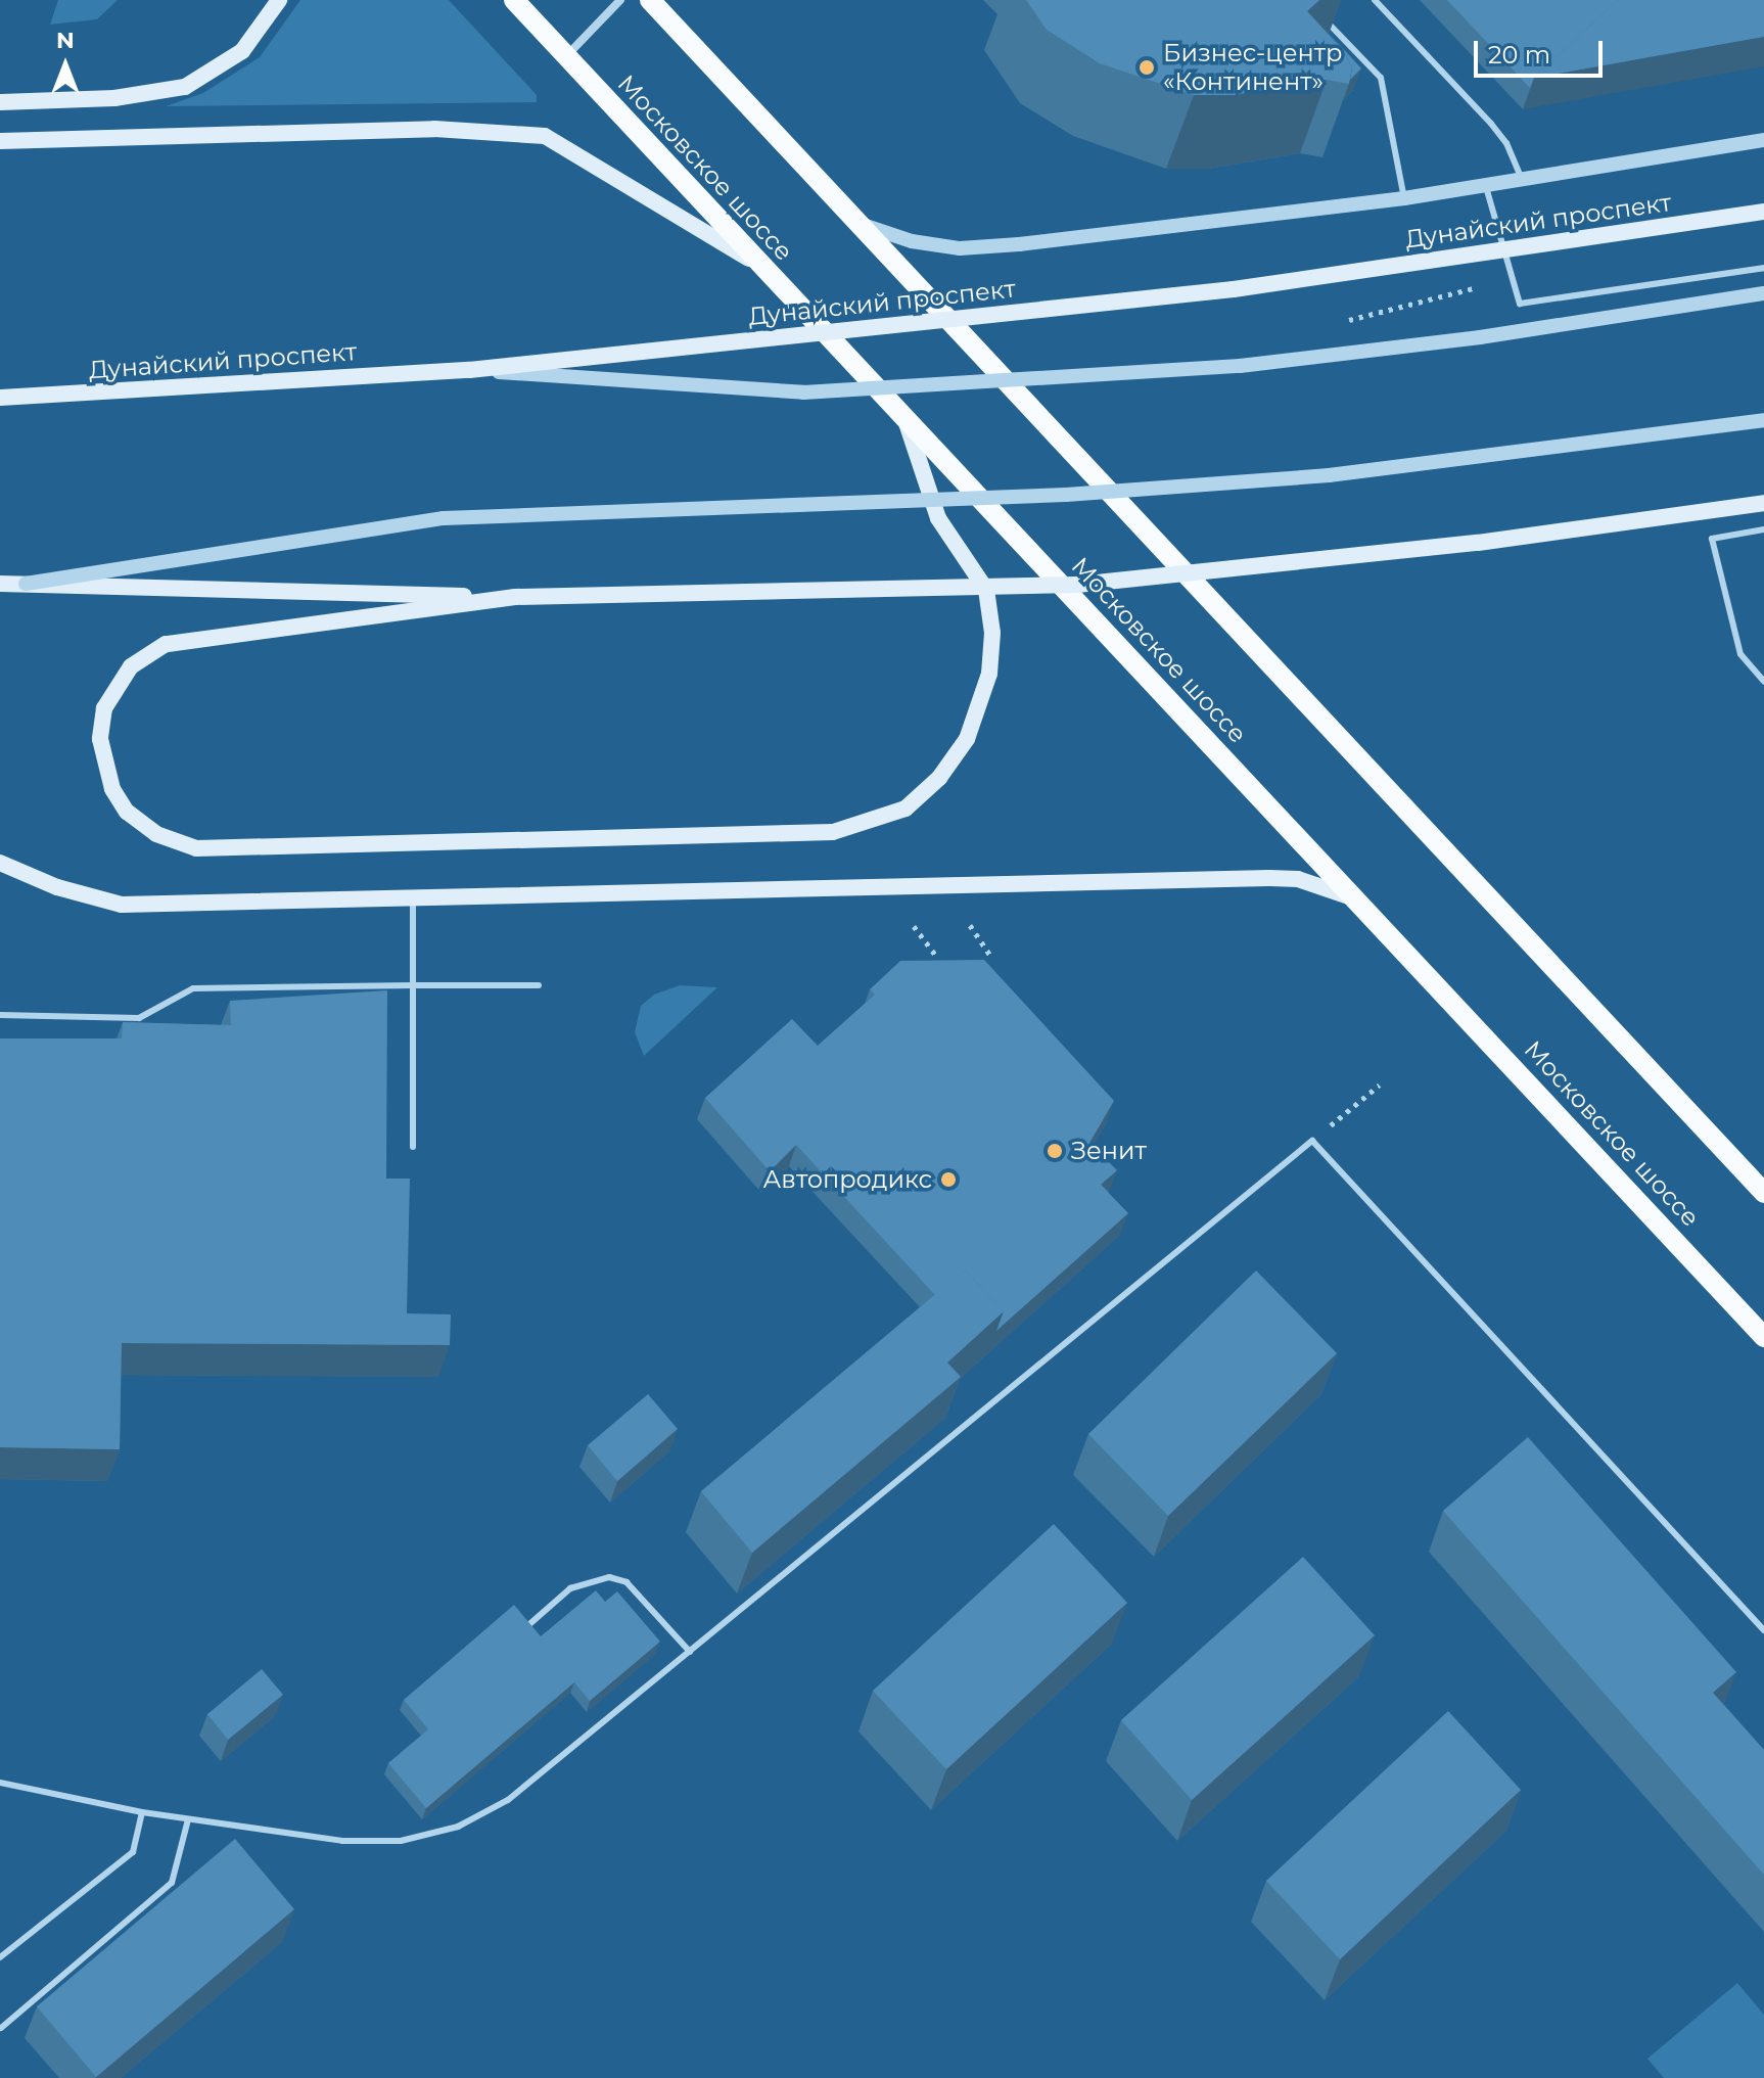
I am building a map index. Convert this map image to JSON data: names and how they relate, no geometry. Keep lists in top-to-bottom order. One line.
{"streets":{"main road":["Московское шоссе","Дунайский проспект"]},"places":["Бизнес-центр «Континент»","Зенит","Автопродикс"],"scale_bar":"20 m","north":"top"}
